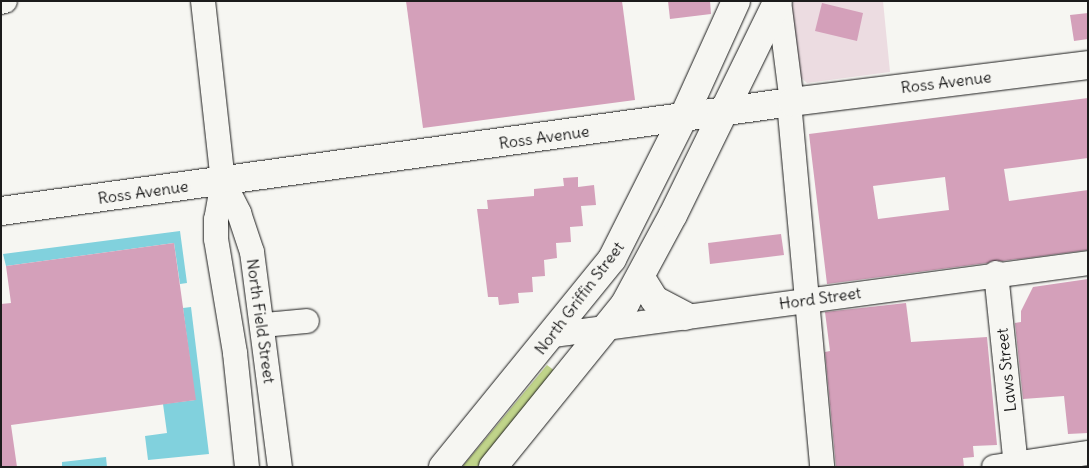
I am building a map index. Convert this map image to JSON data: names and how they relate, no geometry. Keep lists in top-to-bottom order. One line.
{"streets":{"main road":["Ross Avenue","North Griffin Street"],"street":["Hord Street","North Field Street","Laws Street"]},"crossings":[["Ross Avenue","North Griffin Street"],["Ross Avenue","North Field Street"],["North Griffin Street","Hord Street"],["Hord Street","Laws Street"]]}
